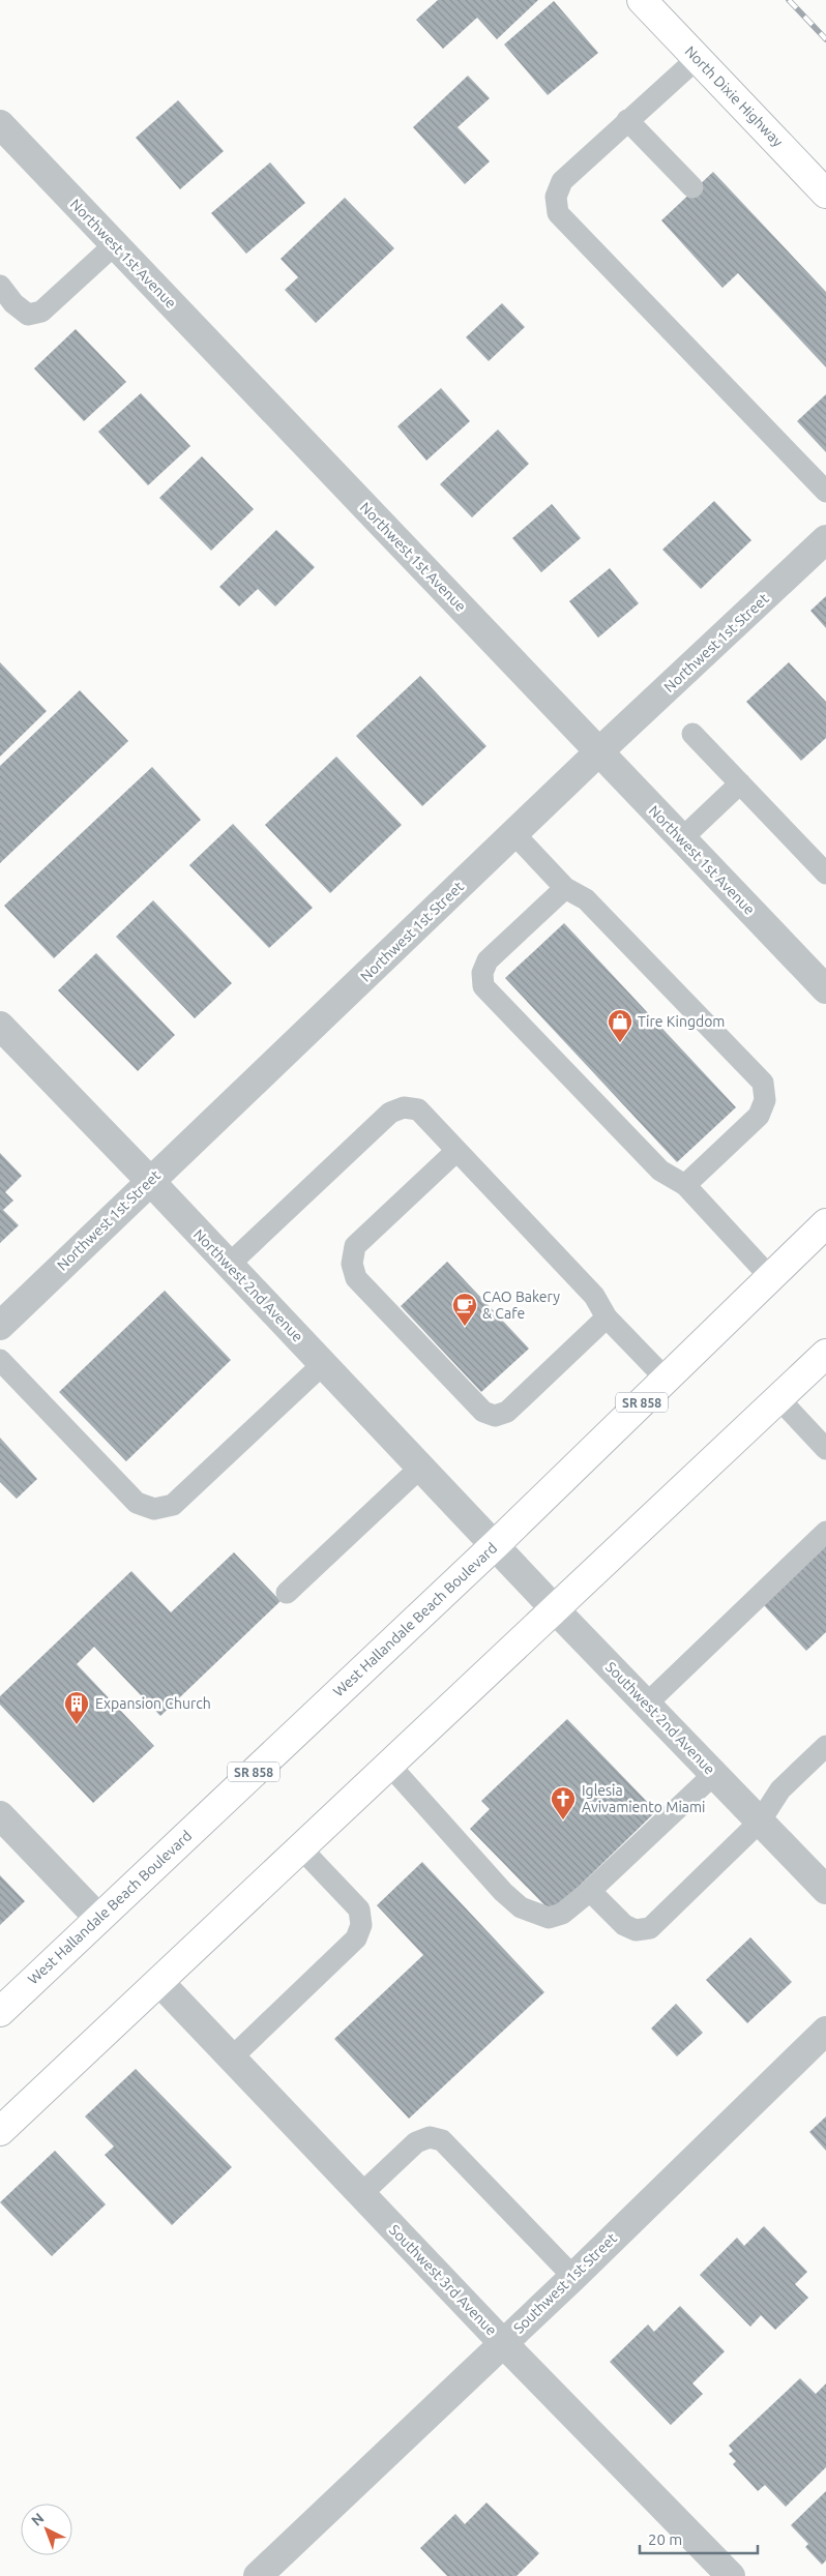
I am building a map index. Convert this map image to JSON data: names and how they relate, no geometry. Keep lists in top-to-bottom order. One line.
{"streets":{"main road":["North Dixie Highway","SR 858","West Hallandale Beach Boulevard"],"street":["Northwest 1st Avenue","Northwest 1st Street","Northwest 2nd Avenue","Southwest 2nd Avenue","Southwest 3rd Avenue","Southwest 1st Street"]},"crossings":[["Northwest 1st Avenue","Northwest 1st Street"],["Northwest 1st Street","Northwest 2nd Avenue"],["Northwest 2nd Avenue","West Hallandale Beach Boulevard"],["Northwest 2nd Avenue","Southwest 2nd Avenue"],["West Hallandale Beach Boulevard","Southwest 2nd Avenue"],["Southwest 3rd Avenue","Southwest 1st Street"]],"places":{"shop":["Tire Kingdom"],"cafe":["CAO Bakery & Cafe"],"building":["Expansion Church"],"church":["Iglesia Avivamiento Miami"]},"scale_bar":"20 m","north":"top left"}
